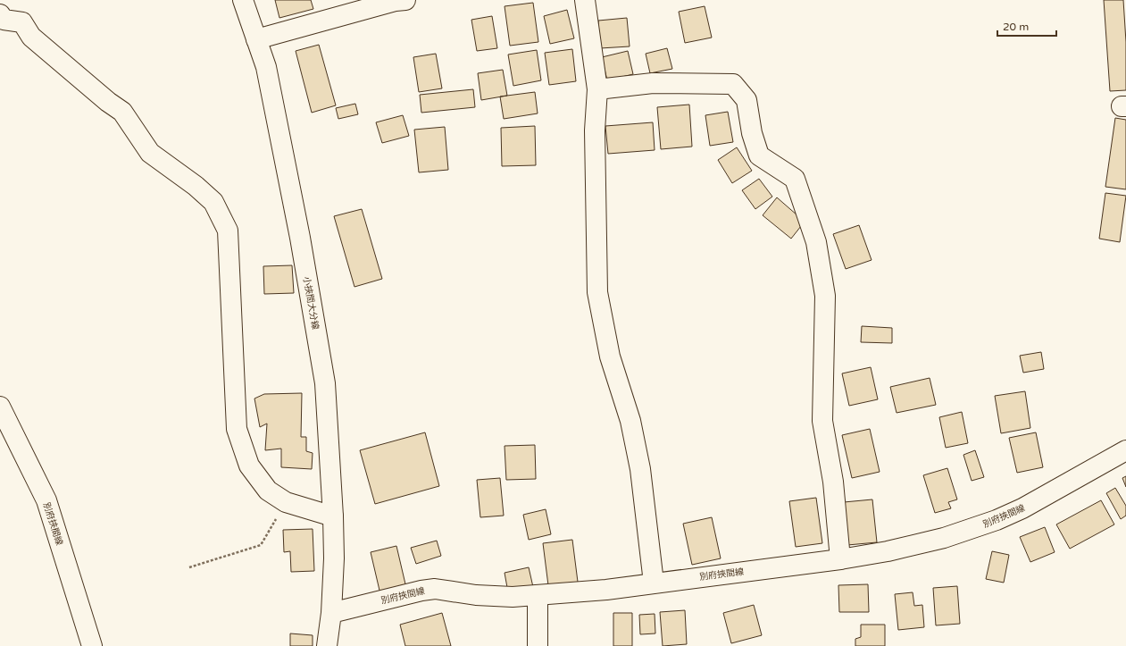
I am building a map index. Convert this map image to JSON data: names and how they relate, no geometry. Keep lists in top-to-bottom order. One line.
{"streets":{"street":["小挾間大分線","別府挾間線"]},"crossings":[["小挾間大分線","別府挾間線"]],"scale_bar":"20 m"}
